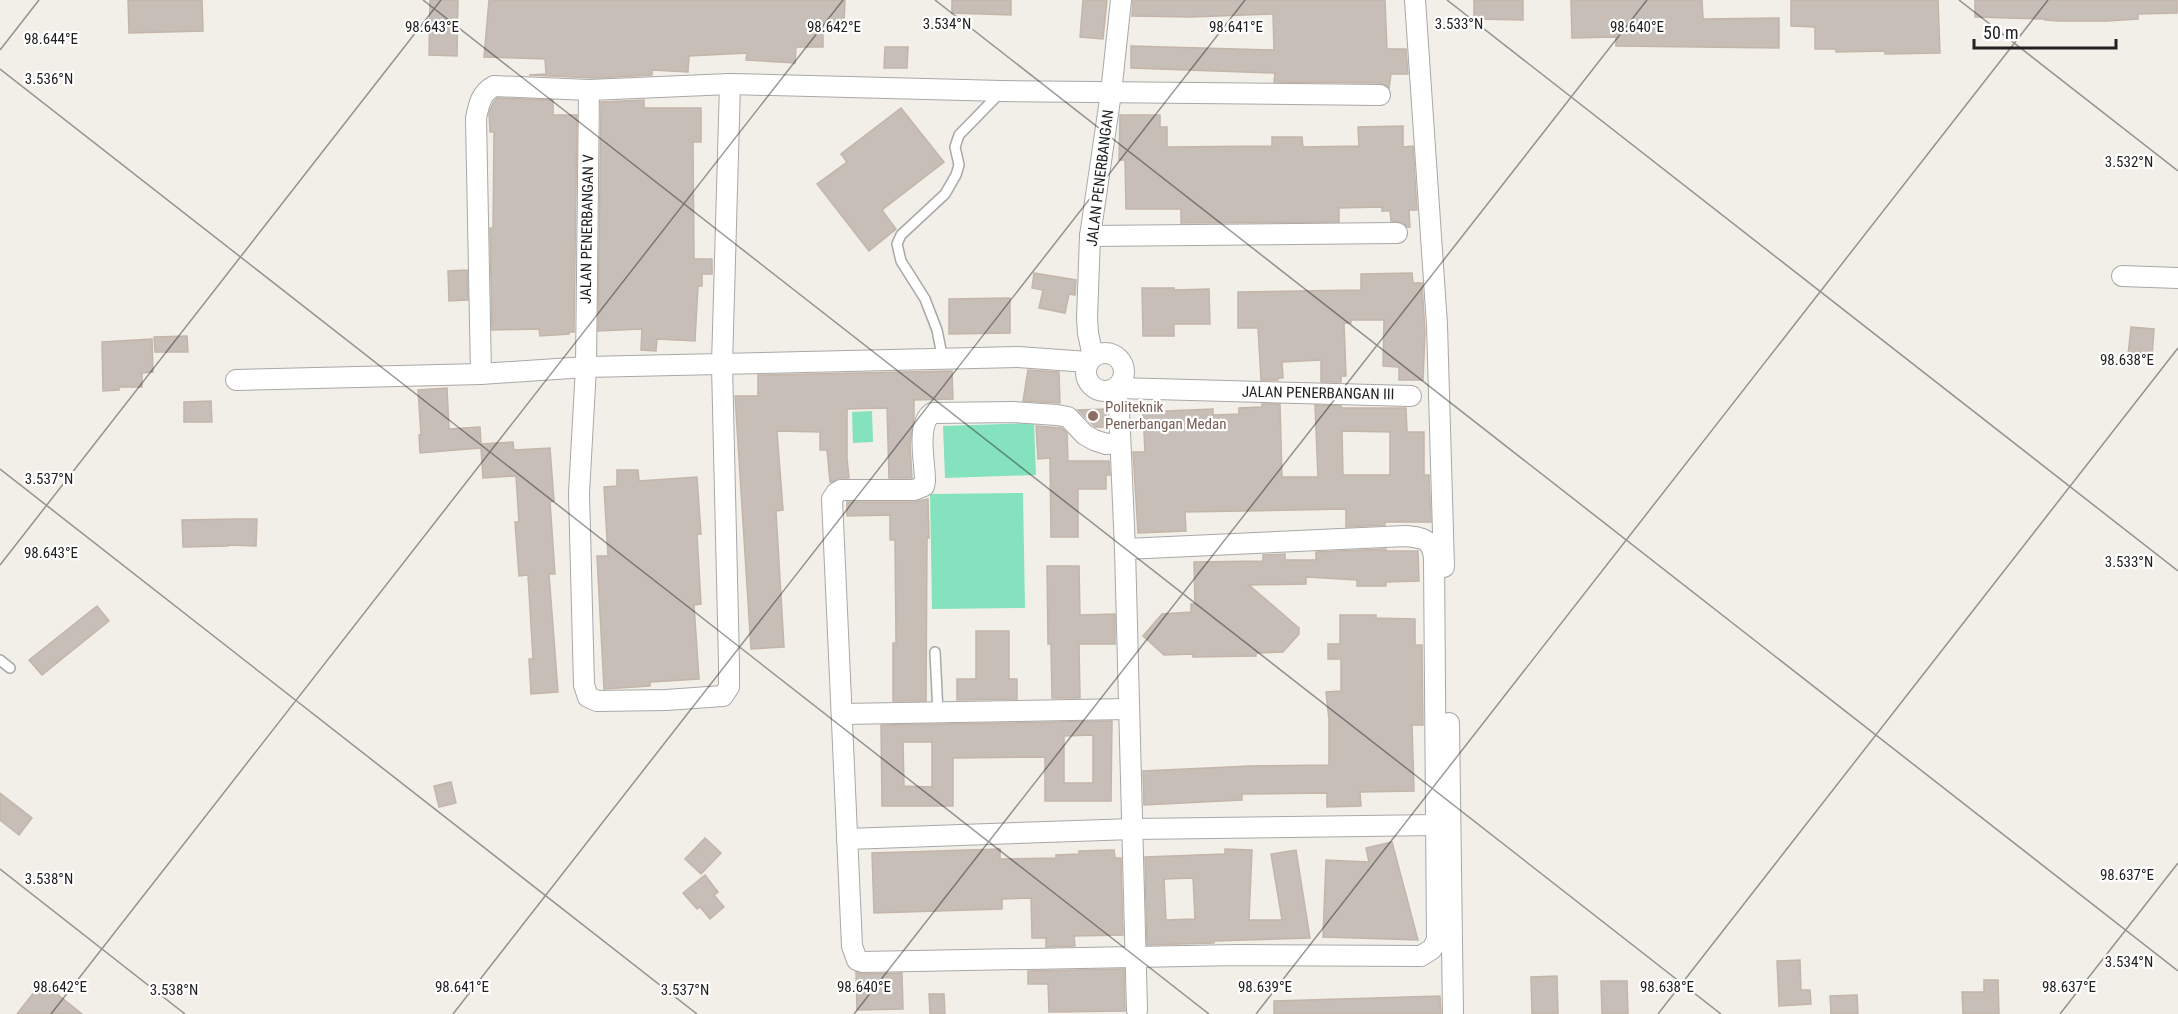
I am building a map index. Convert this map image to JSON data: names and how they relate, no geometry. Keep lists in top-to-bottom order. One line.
{"streets":{"street":["JALAN PENERBANGAN","JALAN PENERBANGAN V","JALAN PENERBANGAN III"]},"crossings":[["JALAN PENERBANGAN","JALAN PENERBANGAN III"]],"places":["Politeknik Penerbangan Medan"],"scale_bar":"50 m","coordinates":["3.534°N","3.533°N","98.643°E","98.642°E","98.641°E","98.640°E","98.644°E","3.536°N","3.532°N","98.638°E","3.537°N","98.637°E","3.538°N","98.639°E"]}
